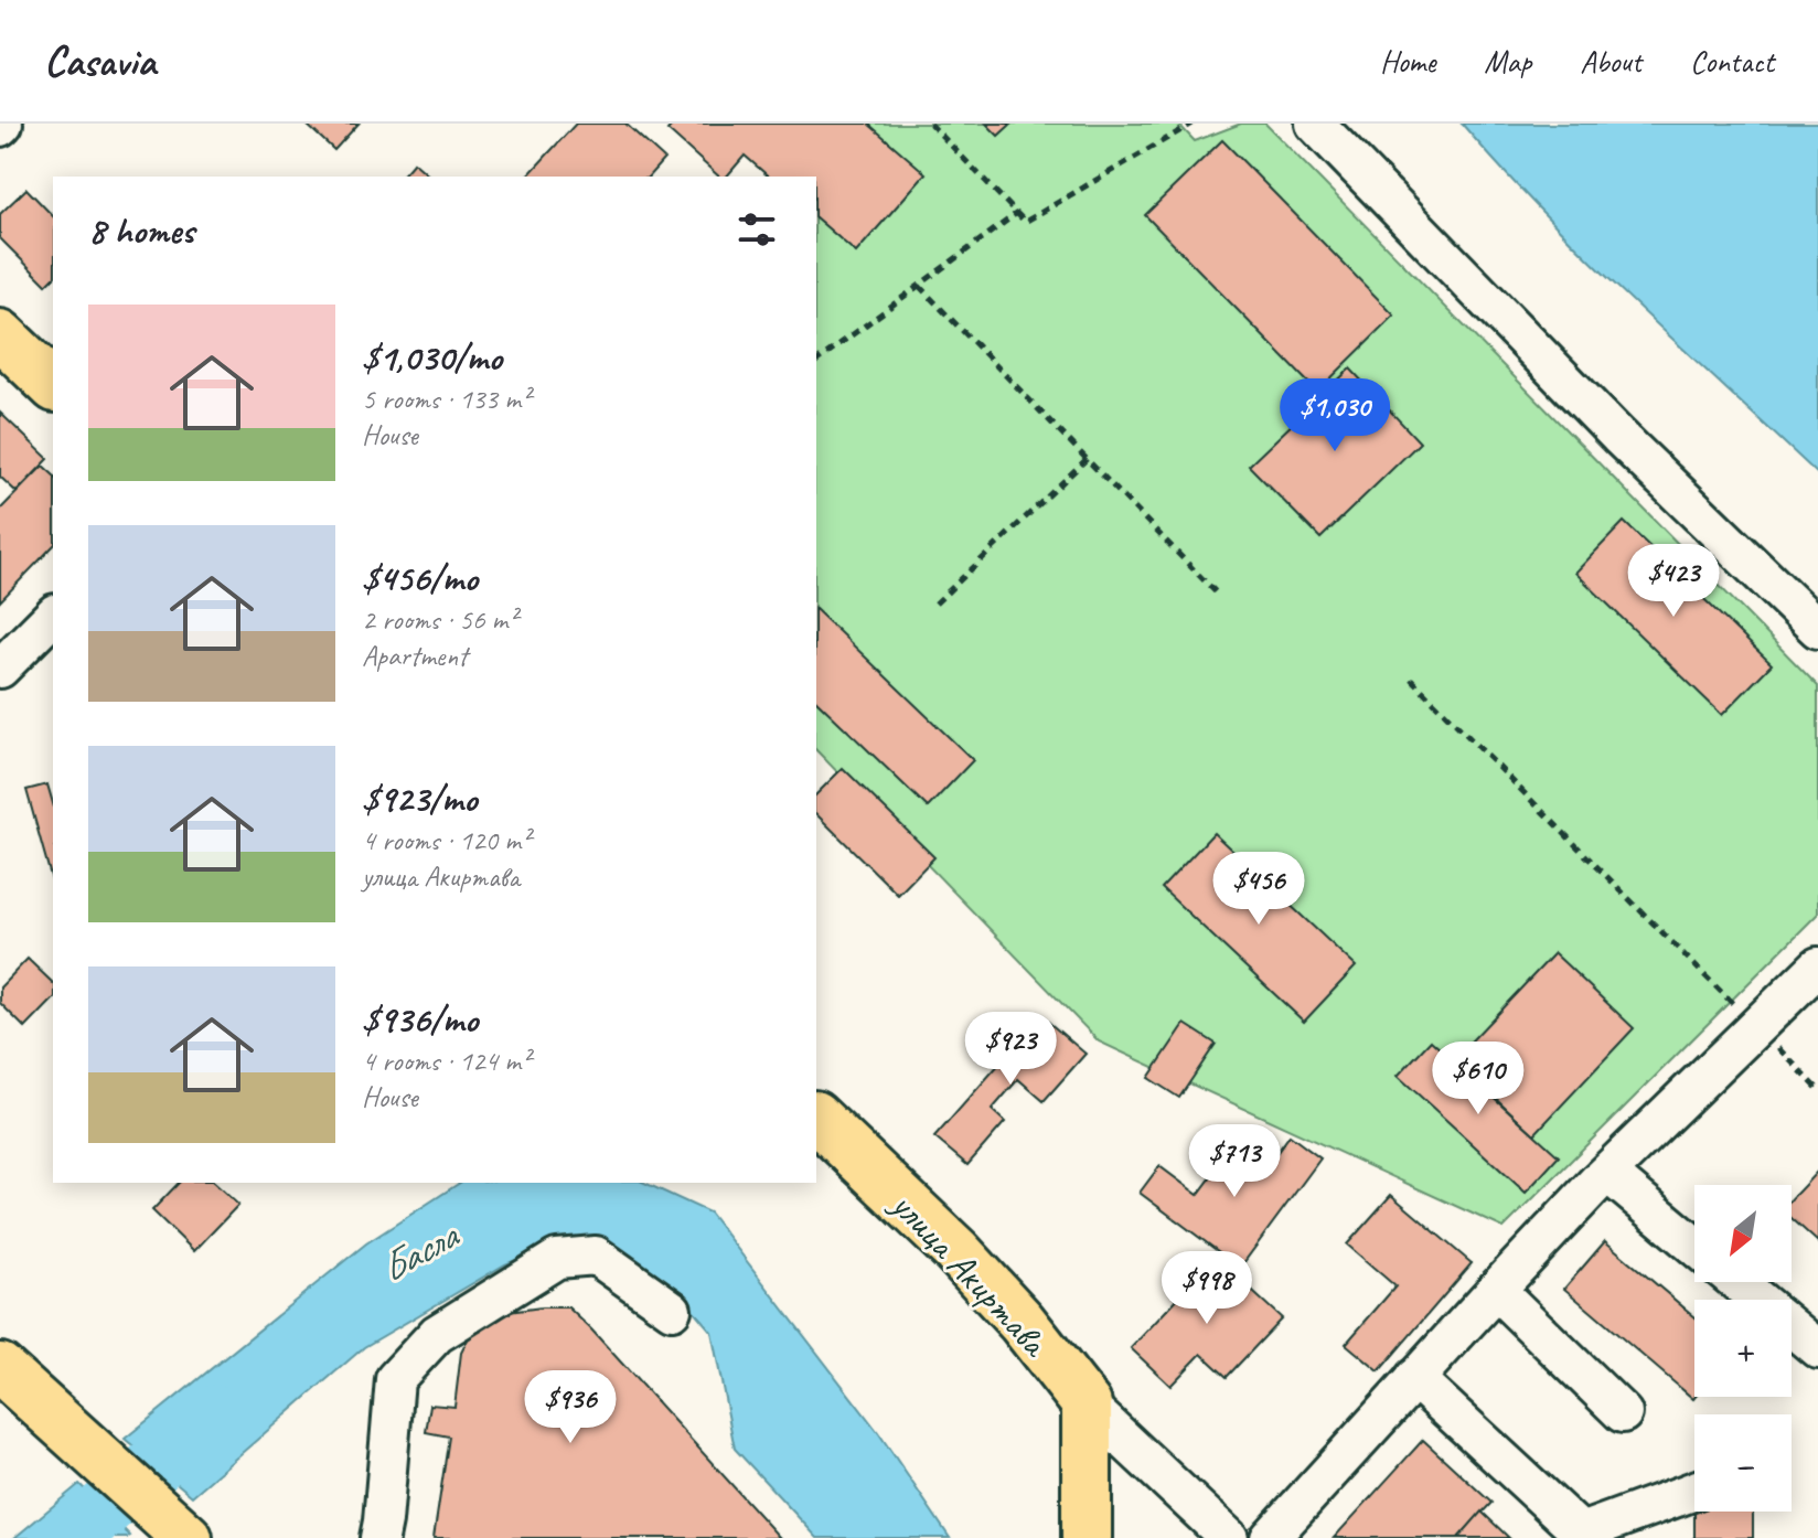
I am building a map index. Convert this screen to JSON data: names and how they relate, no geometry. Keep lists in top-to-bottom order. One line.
{"streets":{"highway":["улица Акиртава"]},"water":["Басла"],"north":"bottom left","page":{"header":"Casavia","nav":["Home","Map","About","Contact"],"heading":"8 homes","list":[{"name":"$1,030/mo","note":"5 rooms · 133 m² · House"},{"name":"$456/mo","note":"2 rooms · 56 m² · Apartment"},{"name":"$923/mo","note":"4 rooms · 120 m² · улица Акиртава"},{"name":"$936/mo","note":"4 rooms · 124 m² · House"}],"price":["$1,030","$423","$456","$923","$610","$713","$998","$936"],"map_buttons":["+","−"]}}
